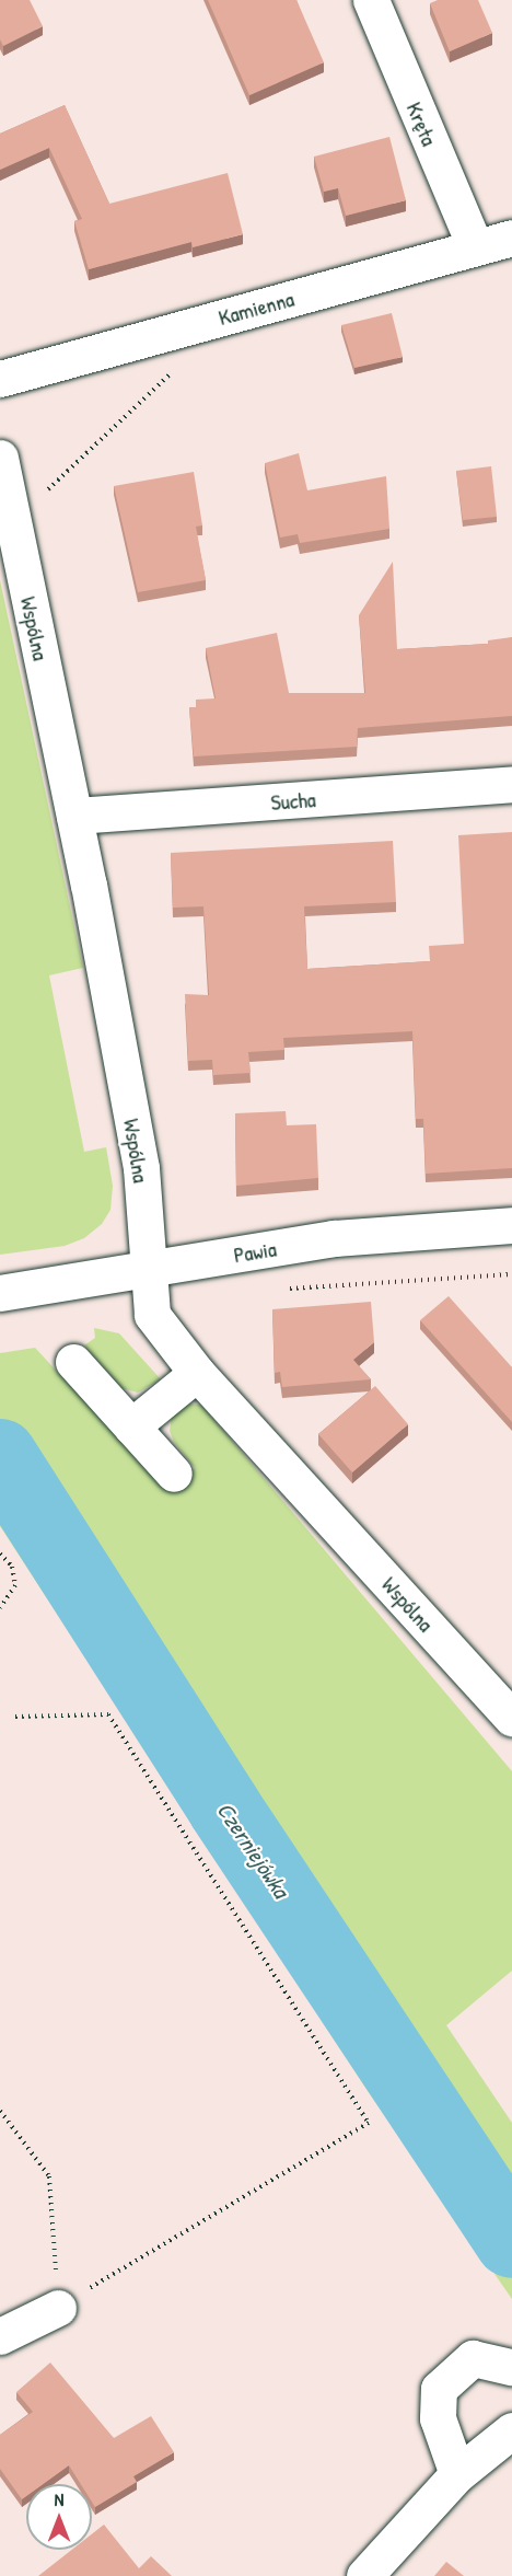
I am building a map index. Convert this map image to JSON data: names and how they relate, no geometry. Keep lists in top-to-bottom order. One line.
{"streets":{"street":["Kręta","Kamienna","Wspólna","Sucha","Pawia"]},"crossings":[["Kręta","Kamienna"],["Wspólna","Sucha"],["Wspólna","Pawia"]],"water":["Czerniejówka"],"north":"top"}
